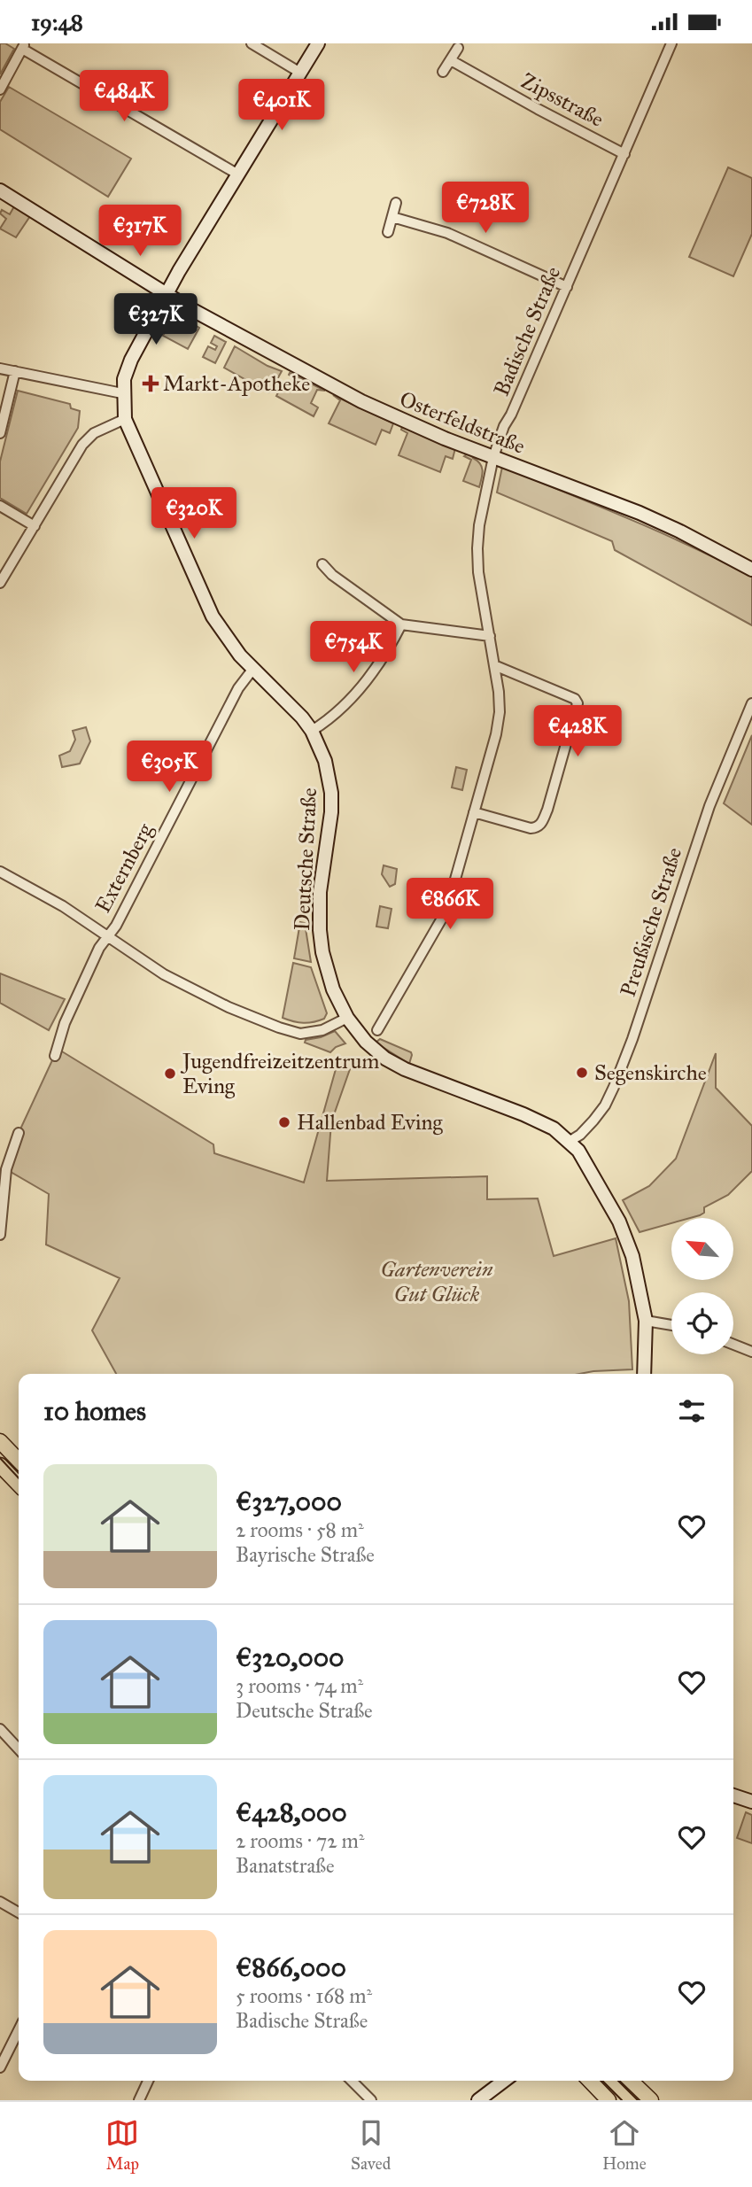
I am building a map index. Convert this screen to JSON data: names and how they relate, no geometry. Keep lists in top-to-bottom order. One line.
{"streets":{"street":["Zipsstraße","Badische Straße","Osterfeldstraße","Deutsche Straße","Externberg","Preußische Straße"]},"crossings":[["Zipsstraße","Badische Straße"],["Badische Straße","Osterfeldstraße"],["Osterfeldstraße","Deutsche Straße"],["Deutsche Straße","Externberg"],["Deutsche Straße","Preußische Straße"]],"parks":["Gartenverein Gut Glück"],"places":{"health":["Markt-Apotheke"],"other":["Segenskirche","Jugendfreizeitzentrum Eving","Hallenbad Eving"]},"north":"top left","page":{"status":"19:48","price":["€484K","€401K","€728K","€317K","€327K","€320K","€754K","€428K","€305K","€866K"],"heading":"10 homes","list":[{"name":"€327,000","note":"2 rooms · 58 m² · Bayrische Straße"},{"name":"€320,000","note":"3 rooms · 74 m² · Deutsche Straße"},{"name":"€428,000","note":"2 rooms · 72 m² · Banatstraße"},{"name":"€866,000","note":"5 rooms · 168 m² · Badische Straße"}],"tabs":["Map","Saved","Home"]}}
